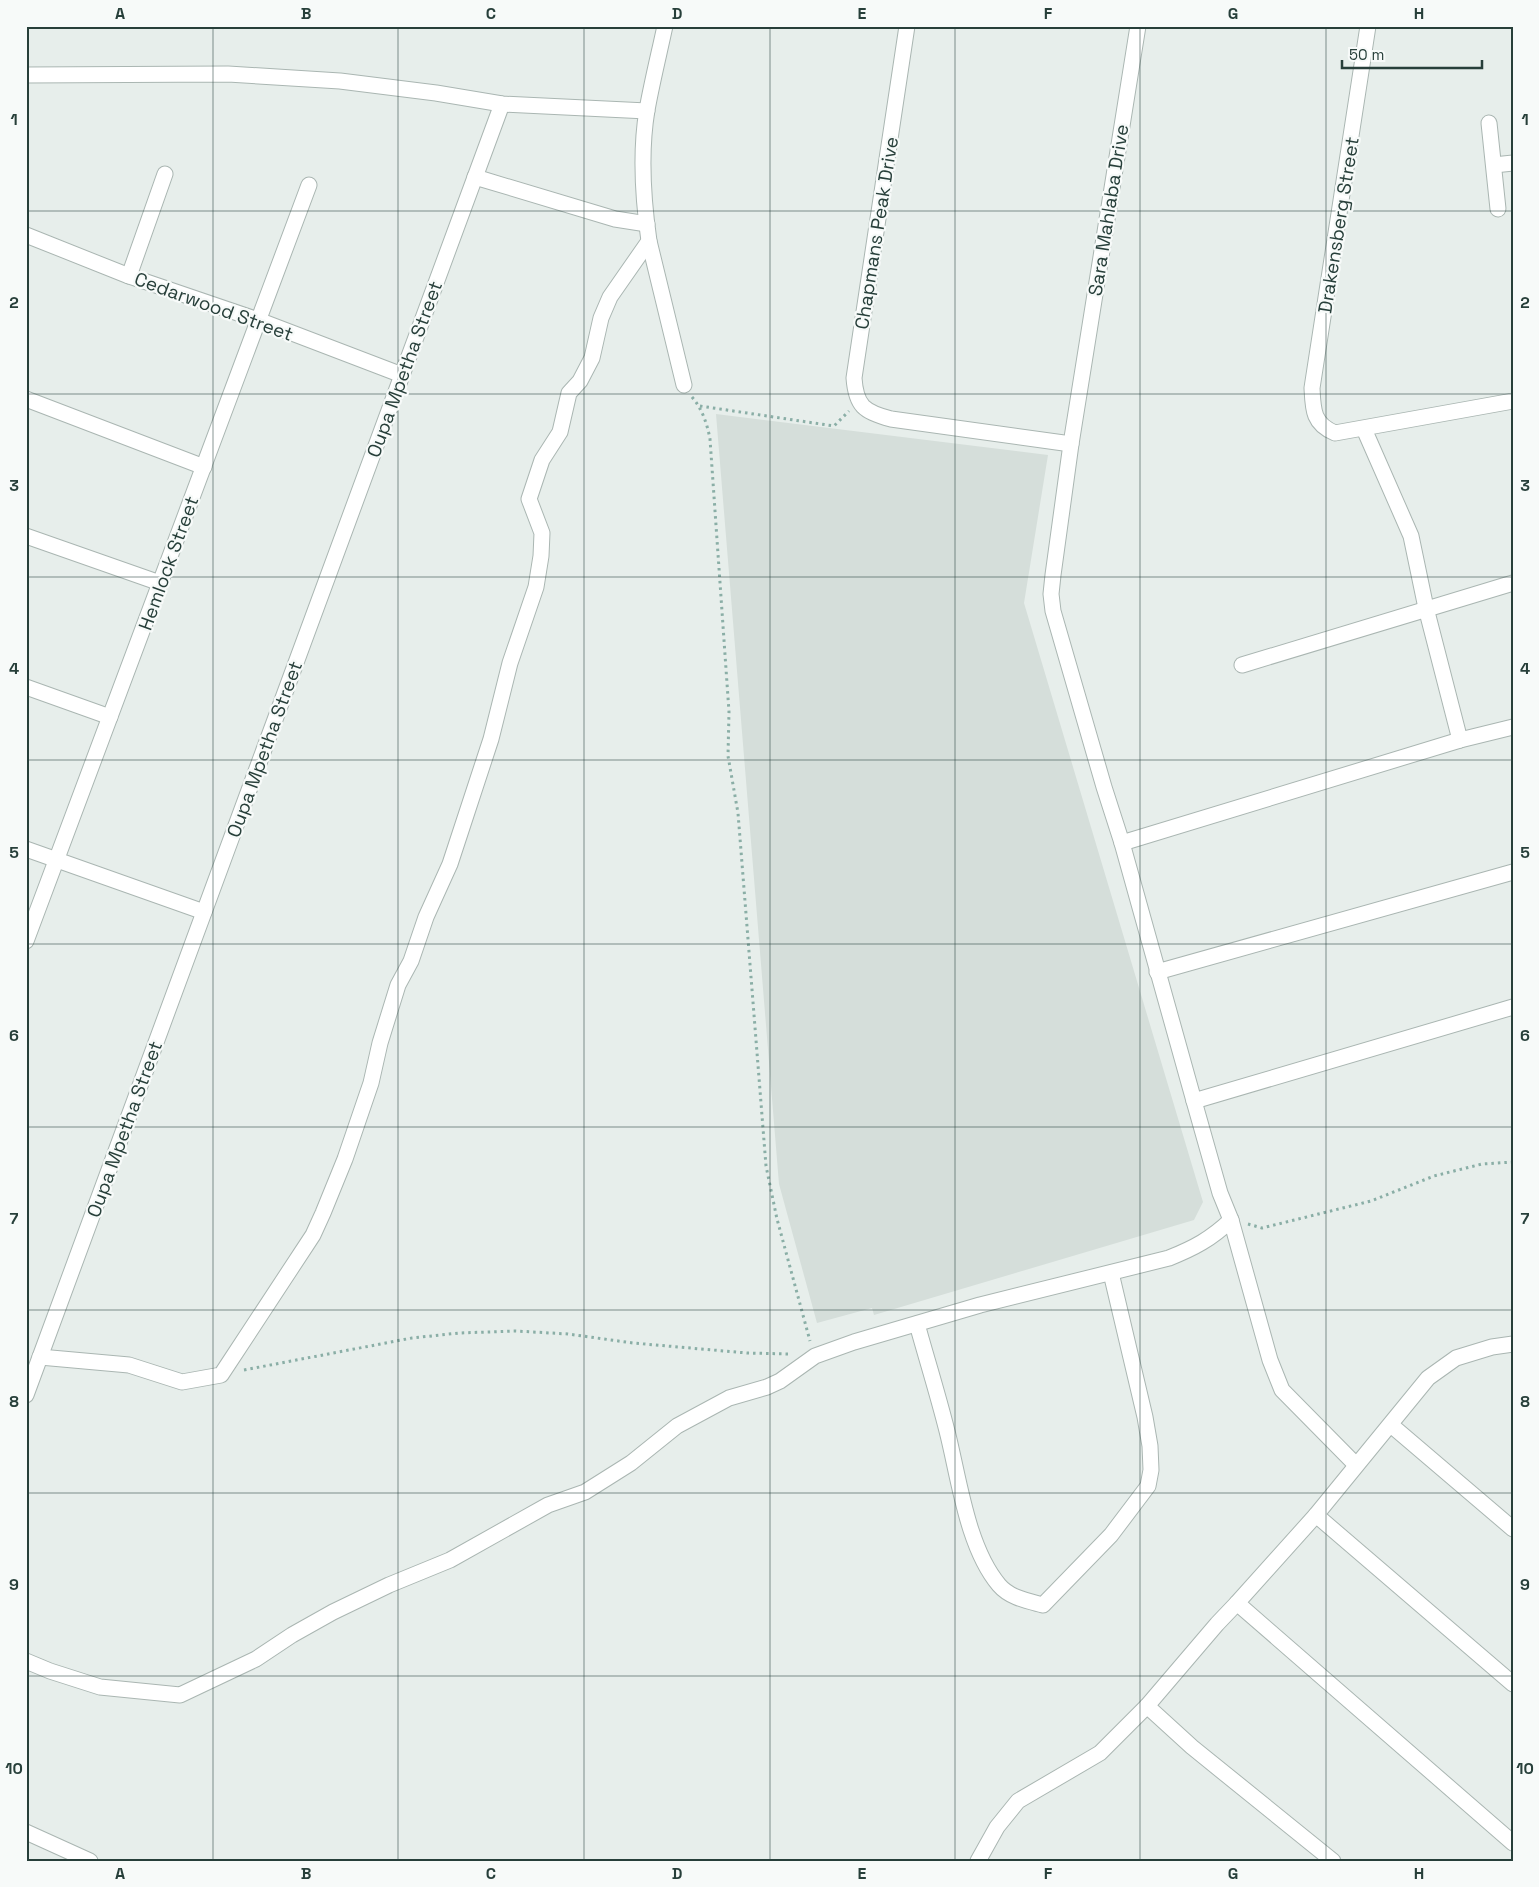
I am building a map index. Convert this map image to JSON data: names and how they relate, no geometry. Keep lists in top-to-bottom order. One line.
{"streets":{"street":["Sara Mahlaba Drive","Drakensberg Street","Chapmans Peak Drive","Cedarwood Street","Oupa Mpetha Street","Hemlock Street"]},"crossings":[["Cedarwood Street","Oupa Mpetha Street"],["Cedarwood Street","Hemlock Street"]],"scale_bar":"50 m","grid":{"columns":["A","B","C","D","E","F","G","H"],"rows":["1","2","3","4","5","6","7","8","9","10"]}}
